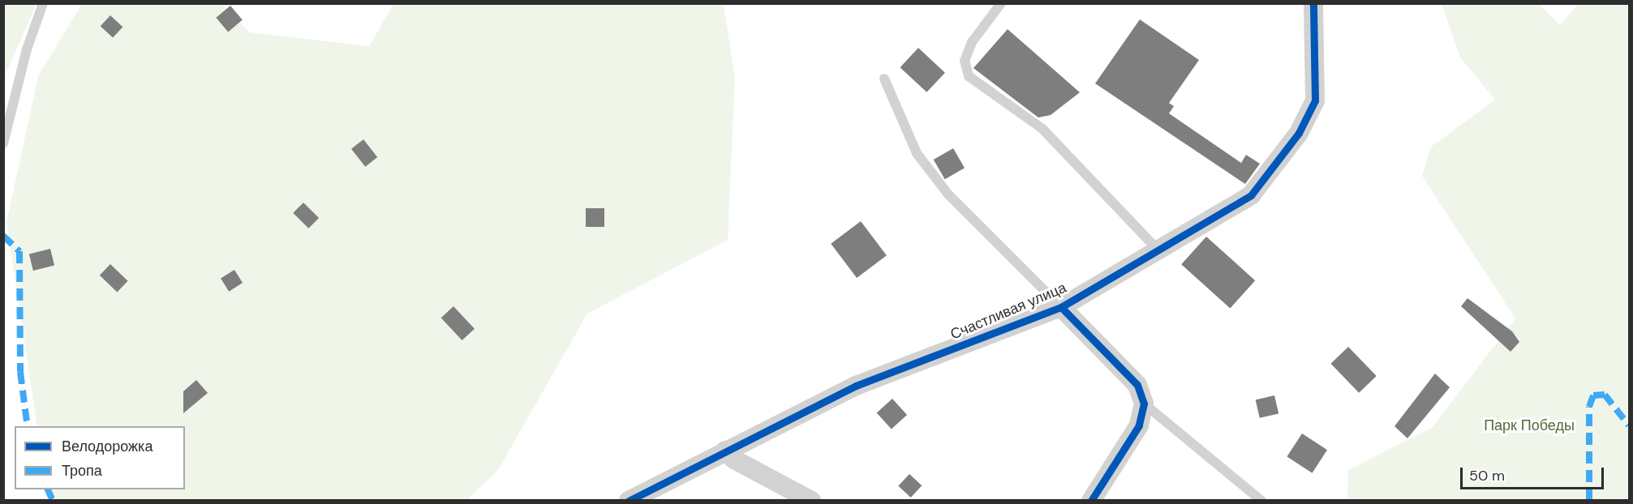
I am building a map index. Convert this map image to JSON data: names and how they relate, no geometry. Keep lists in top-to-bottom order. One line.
{"streets":{"street":["Счастливая улица"]},"parks":["Парк Победы"],"legend":["Велодорожка","Тропа"],"scale_bar":"50 m"}
